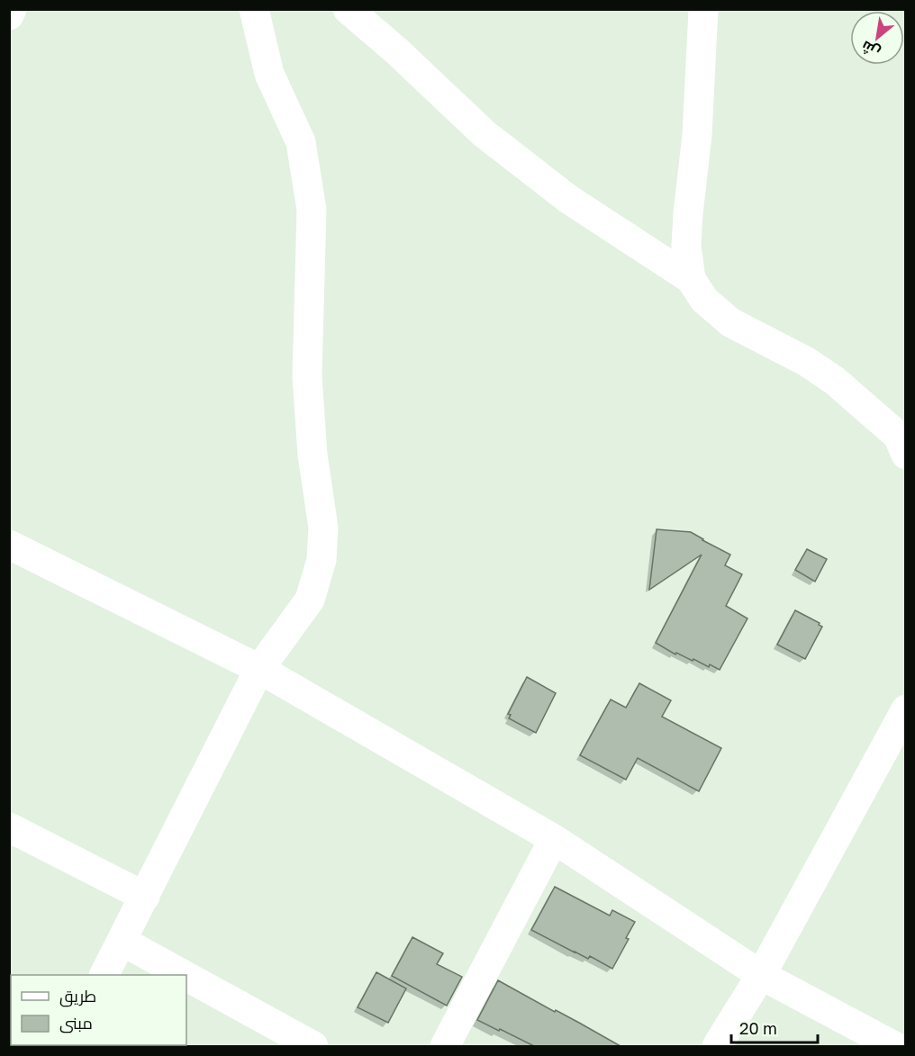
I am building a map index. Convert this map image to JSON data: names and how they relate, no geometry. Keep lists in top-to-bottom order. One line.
{"legend":["طريق","مبنى"],"scale_bar":"20 m","north":"bottom left"}
